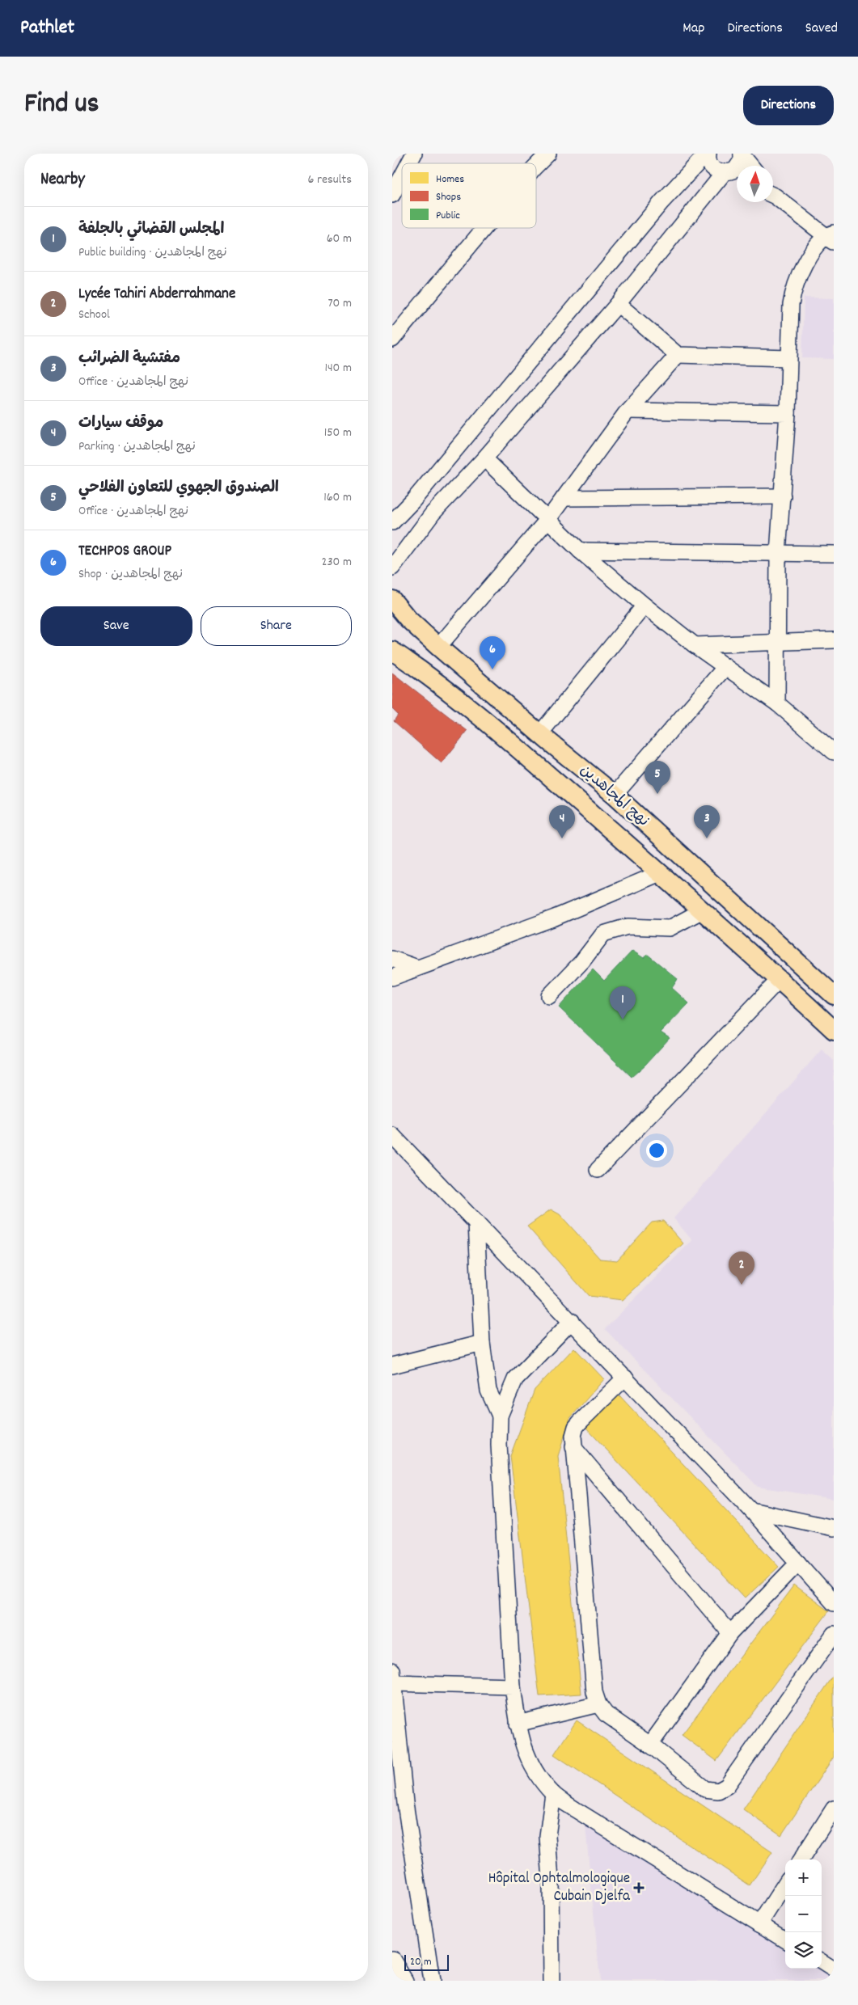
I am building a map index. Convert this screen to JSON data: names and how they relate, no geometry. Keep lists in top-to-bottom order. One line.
{"streets":{"main road":["نهج المجاهدين"]},"places":{"health":["Hôpital Ophtalmologique Cubain Djelfa"]},"legend":["Homes","Shops","Public"],"scale_bar":"20 m","north":"top","page":{"header":"Pathlet","nav":["Map","Directions","Saved"],"title":"Find us","buttons":["Directions",["Save","Share"]],"heading":["Nearby","6 results"],"list":[{"mark":"1","name":"المجلس القضائي بالجلفة","note":"Public building · نهج المجاهدين","value":"60 m"},{"mark":"2","name":"Lycée Tahiri Abderrahmane","note":"School","value":"70 m"},{"mark":"3","name":"مفتشية الضرائب","note":"Office · نهج المجاهدين","value":"140 m"},{"mark":"4","name":"موقف سيارات","note":"Parking · نهج المجاهدين","value":"150 m"},{"mark":"5","name":"الصندوق الجهوي للتعاون الفلاحي","note":"Office · نهج المجاهدين","value":"160 m"},{"mark":"6","name":"TECHPOS GROUP","note":"Shop · نهج المجاهدين","value":"230 m"}],"pins":["6","5","3","4","1","2"],"map_buttons":["+","−"],"scale":"20 m"}}
